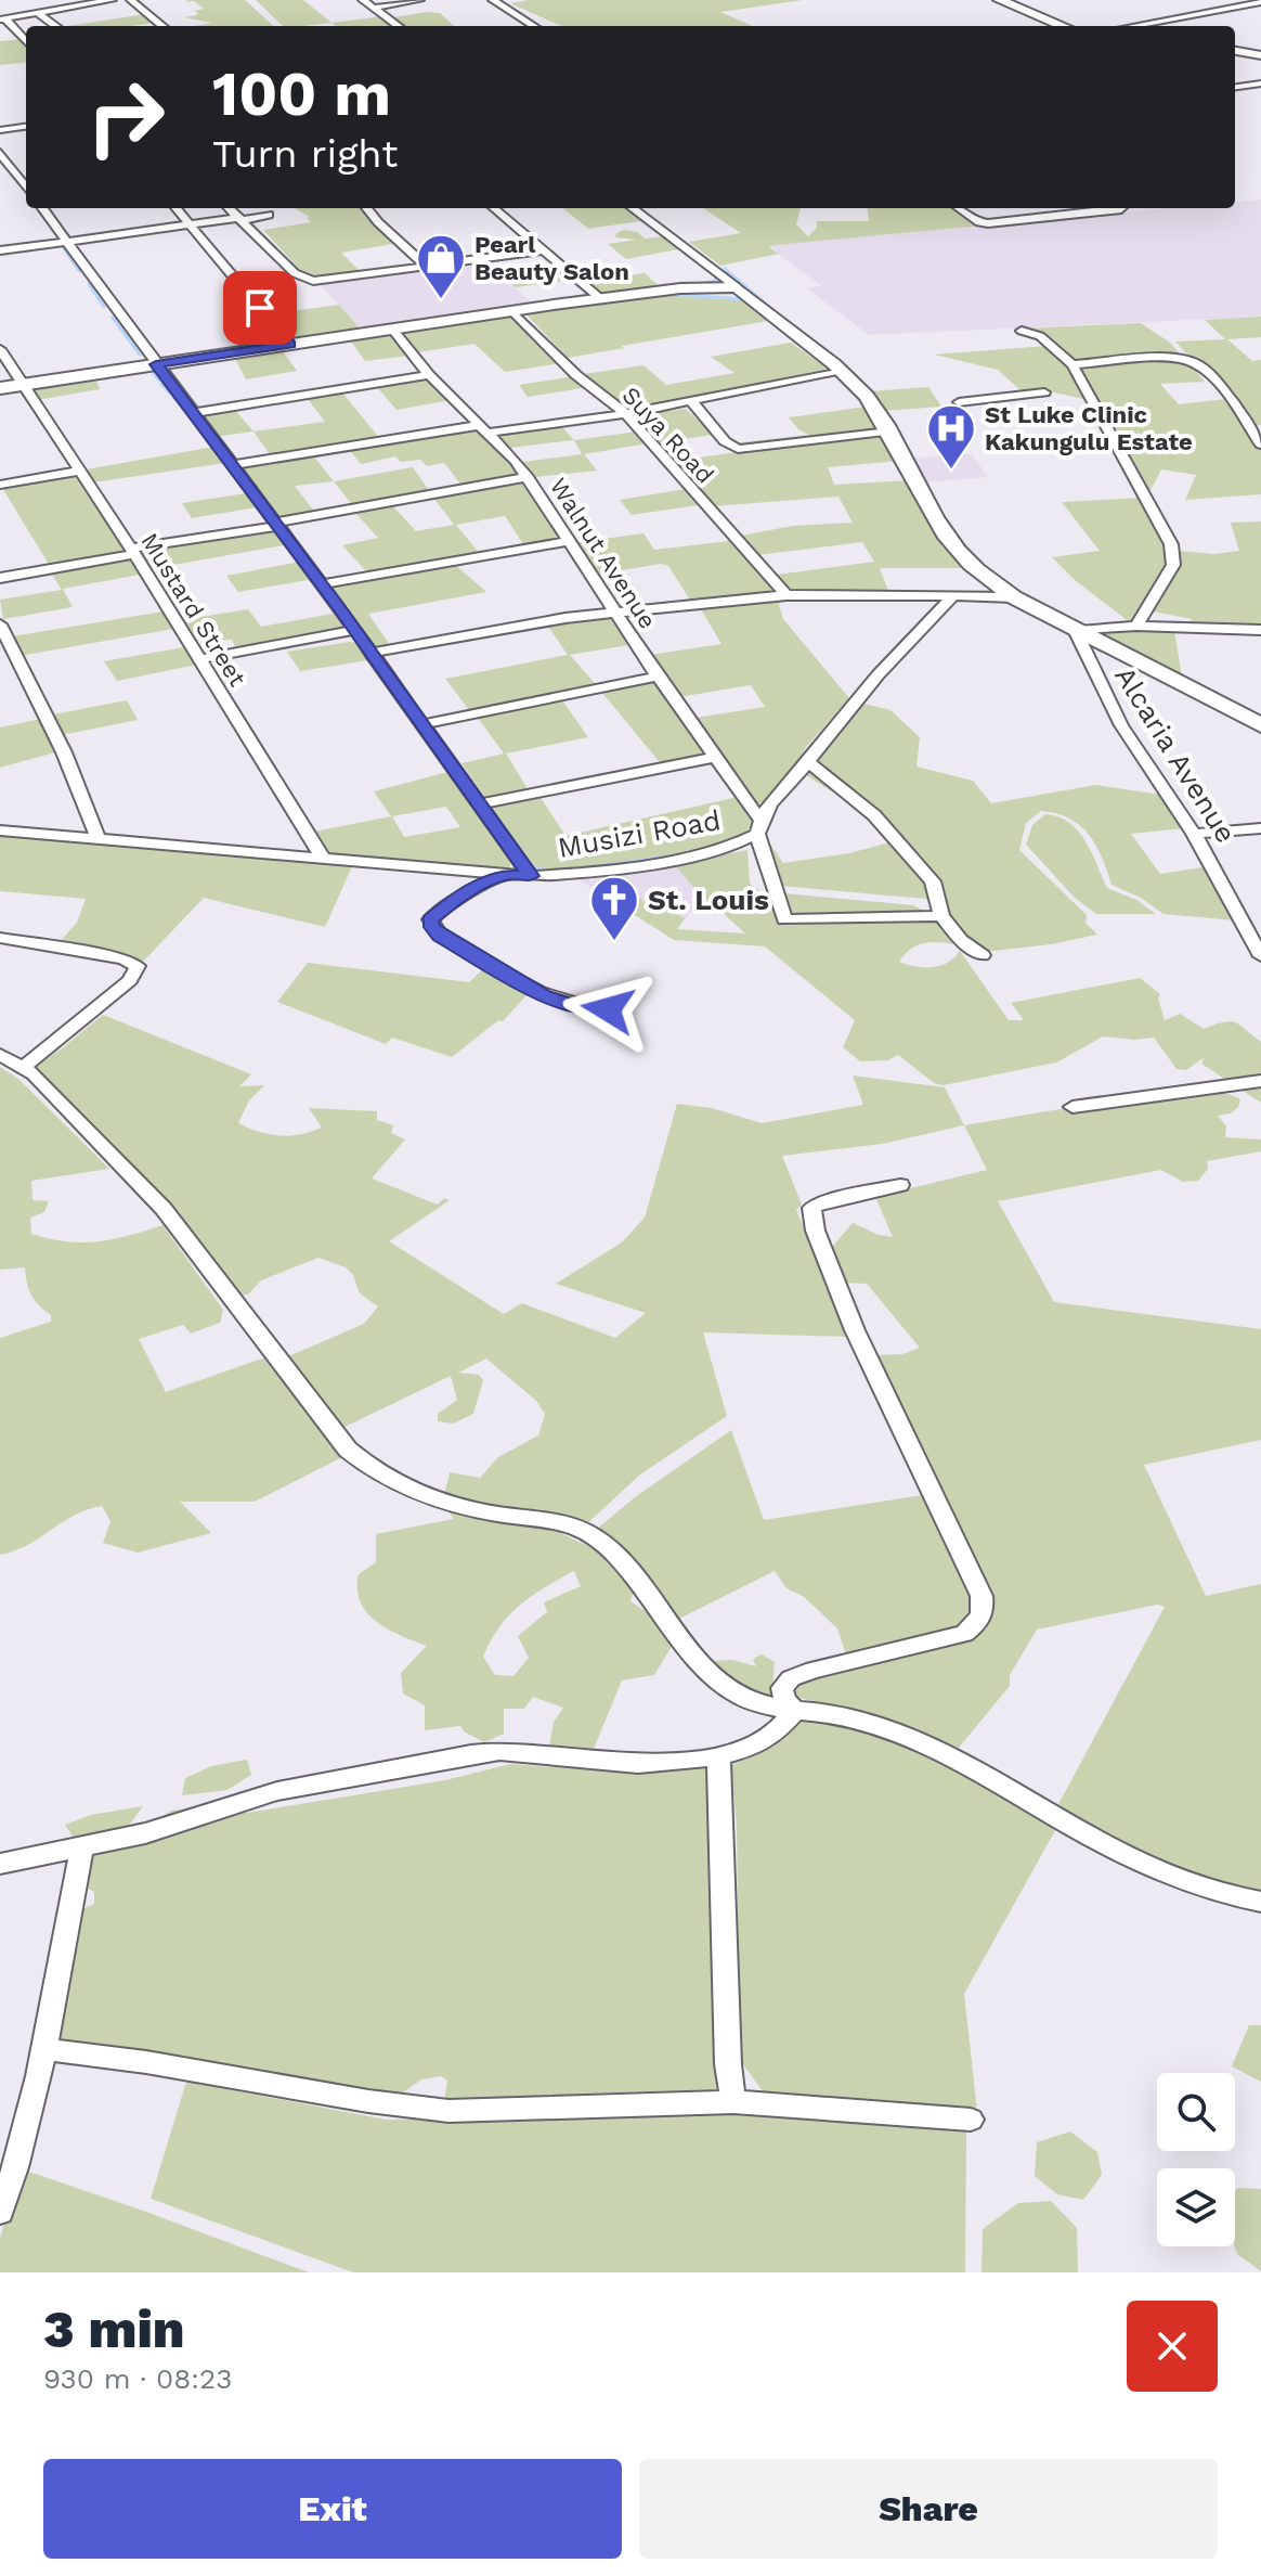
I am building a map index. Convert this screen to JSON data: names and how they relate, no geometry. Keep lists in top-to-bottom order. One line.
{"streets":{"street":["Suya Road","Walnut Avenue","Mustard Street","Alcaria Avenue","Musizi Road"]},"crossings":[["Walnut Avenue","Musizi Road"],["Mustard Street","Musizi Road"]],"places":{"shop":["Pearl Beauty Salon"],"hospital":["St Luke Clinic Kakungulu Estate"],"church":["St. Louis"]},"page":{"turn":["100 m","Turn right"],"heading":["3 min","930 m · 08:23"],"buttons":["Exit","Share"]}}
